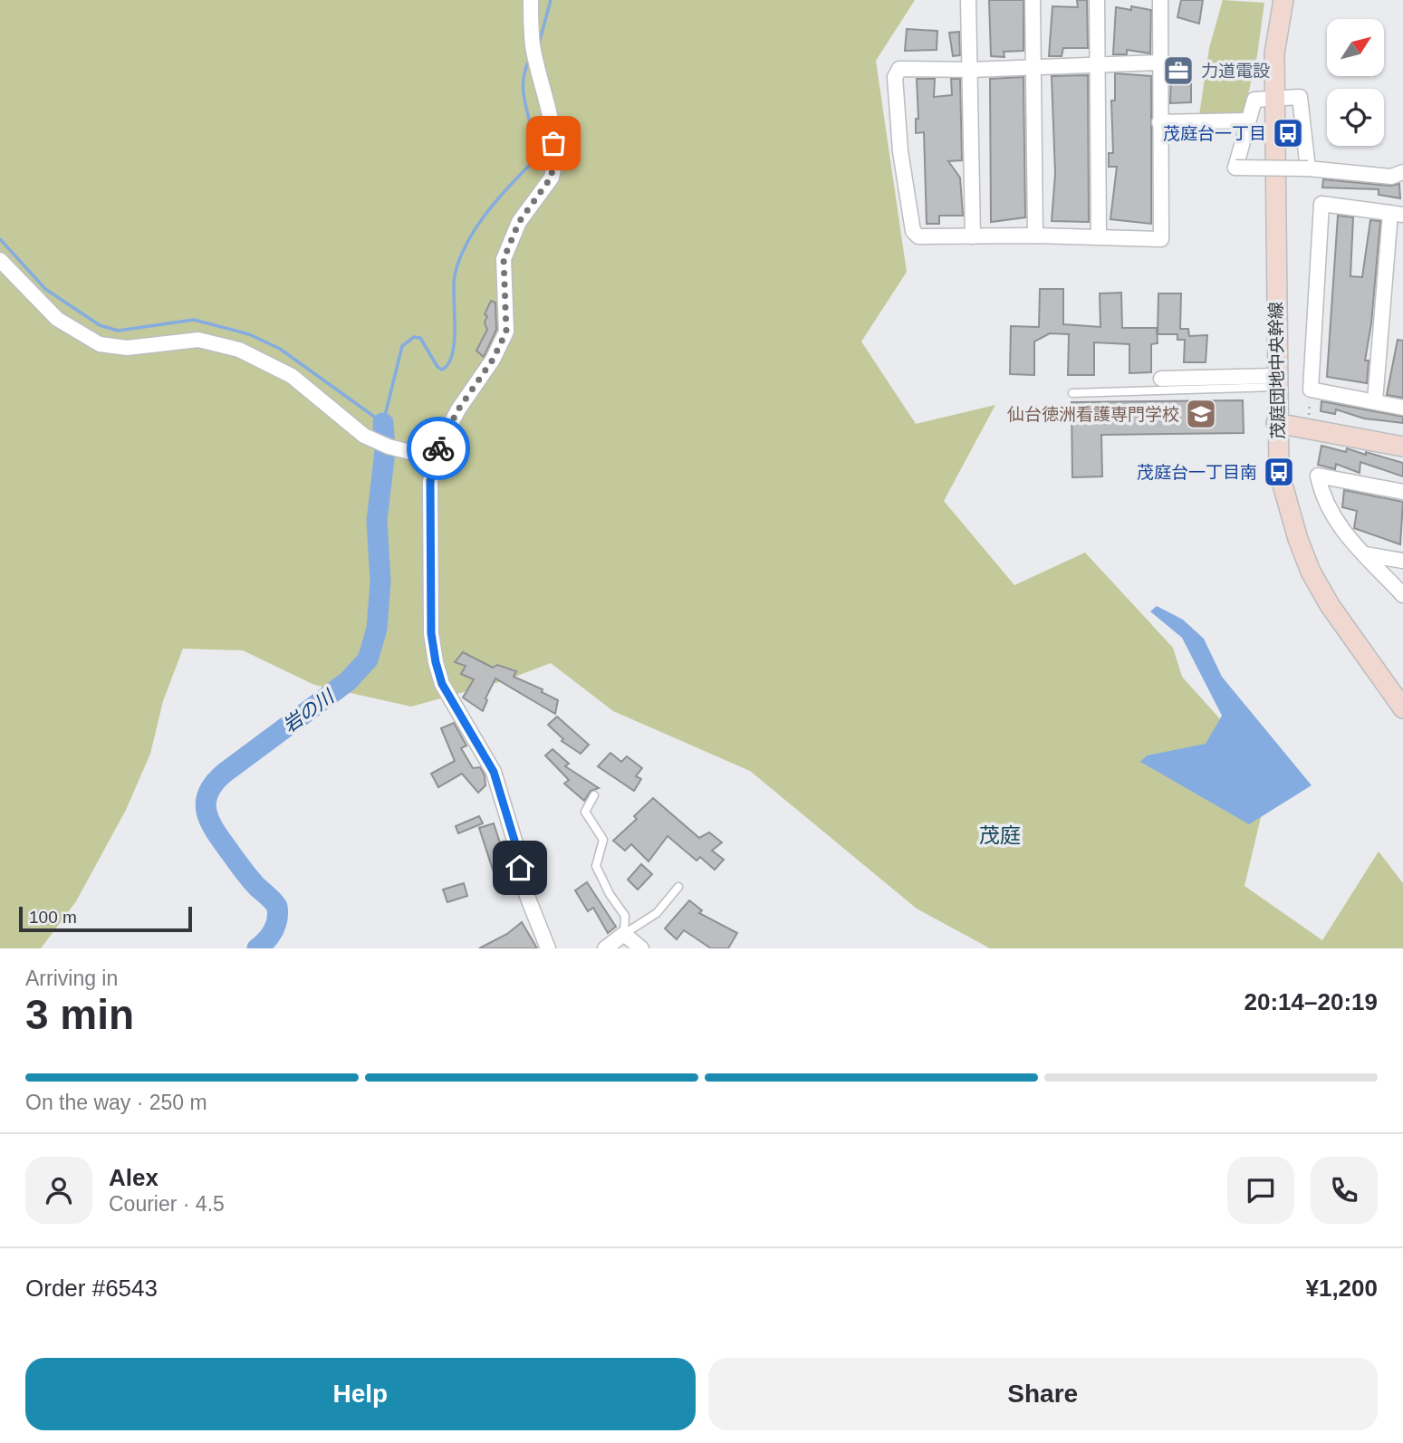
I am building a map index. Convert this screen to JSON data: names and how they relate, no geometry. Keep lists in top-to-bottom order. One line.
{"streets":{"street":["茂庭団地中央幹線"]},"districts":["茂庭"],"water":["岩の川"],"places":{"office":["力道電設"],"bus stop":["茂庭台一丁目","茂庭台一丁目南"],"school or university":["仙台徳洲看護専門学校"]},"scale_bar":"100 m","north":"top right","page":{"scale":"100 m","heading":["3 min","Arriving in","20:14–20:19"],"panel":["Alex","Courier · 4.5","Order #6543","¥1,200"],"bar":"On the way · 250 m","buttons":["Help","Share"]}}
